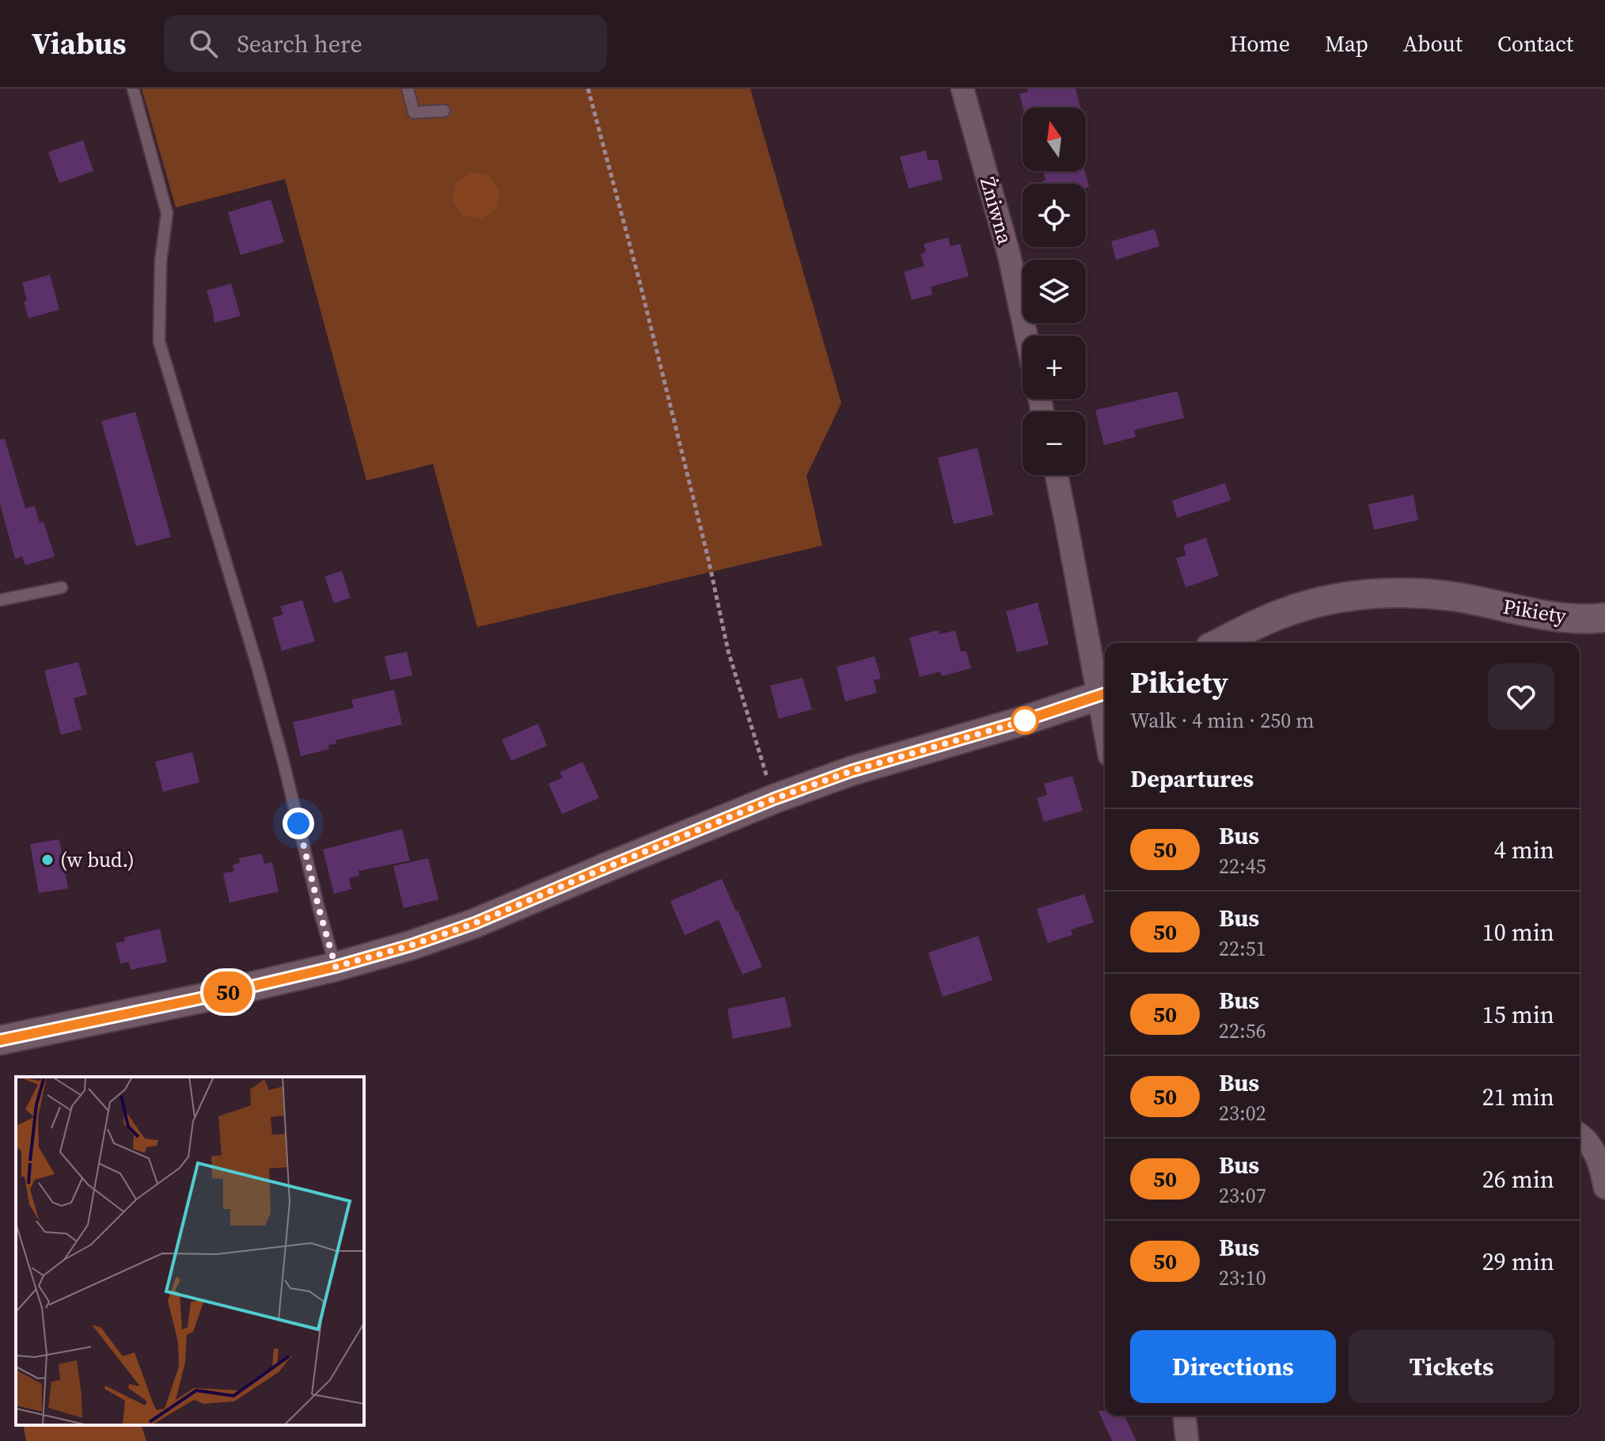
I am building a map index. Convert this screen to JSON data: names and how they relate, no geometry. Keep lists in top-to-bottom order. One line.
{"streets":{"street":["Żniwna","Pikiety"]},"places":["(w bud.)"],"lines":["bus line 50"],"north":"top","page":{"header":"Viabus","search":"Search here","nav":["Home","Map","About","Contact"],"on_map":"50","map_buttons":["+","−"],"heading":[["Pikiety","Walk · 4 min · 250 m"],"Departures"],"list":[{"mark":"50","name":"Bus","note":"22:45","value":"4 min"},{"mark":"50","name":"Bus","note":"22:51","value":"10 min"},{"mark":"50","name":"Bus","note":"22:56","value":"15 min"},{"mark":"50","name":"Bus","note":"23:02","value":"21 min"},{"mark":"50","name":"Bus","note":"23:07","value":"26 min"},{"mark":"50","name":"Bus","note":"23:10","value":"29 min"}],"buttons":["Directions","Tickets"]}}
